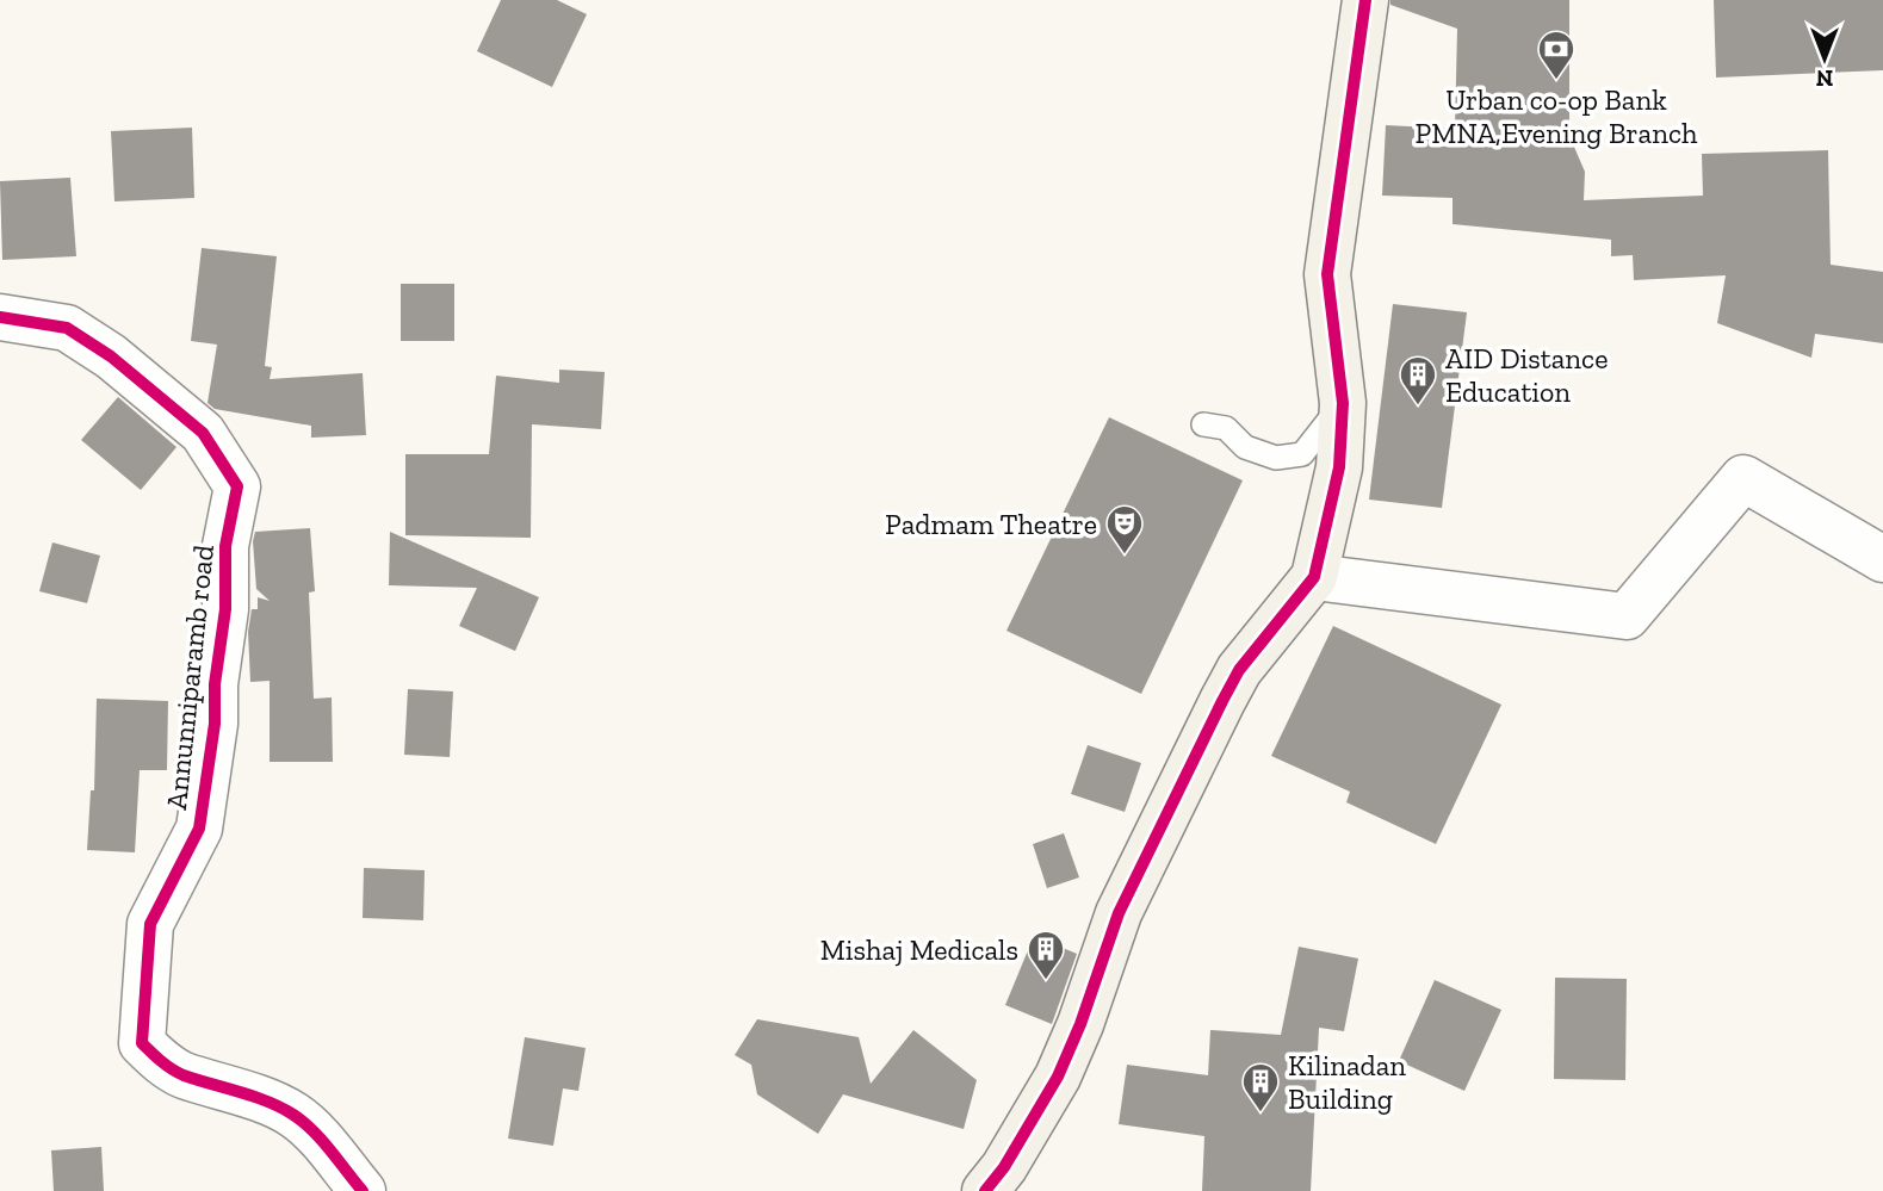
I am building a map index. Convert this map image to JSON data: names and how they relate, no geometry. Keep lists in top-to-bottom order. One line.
{"streets":{"street":["Annunniparamb road"]},"places":{"bank":["Urban co-op Bank PMNA,Evening Branch"],"building":["AID Distance Education","Mishaj Medicals","Kilinadan Building"],"theatre":["Padmam Theatre"]},"north":"bottom"}
